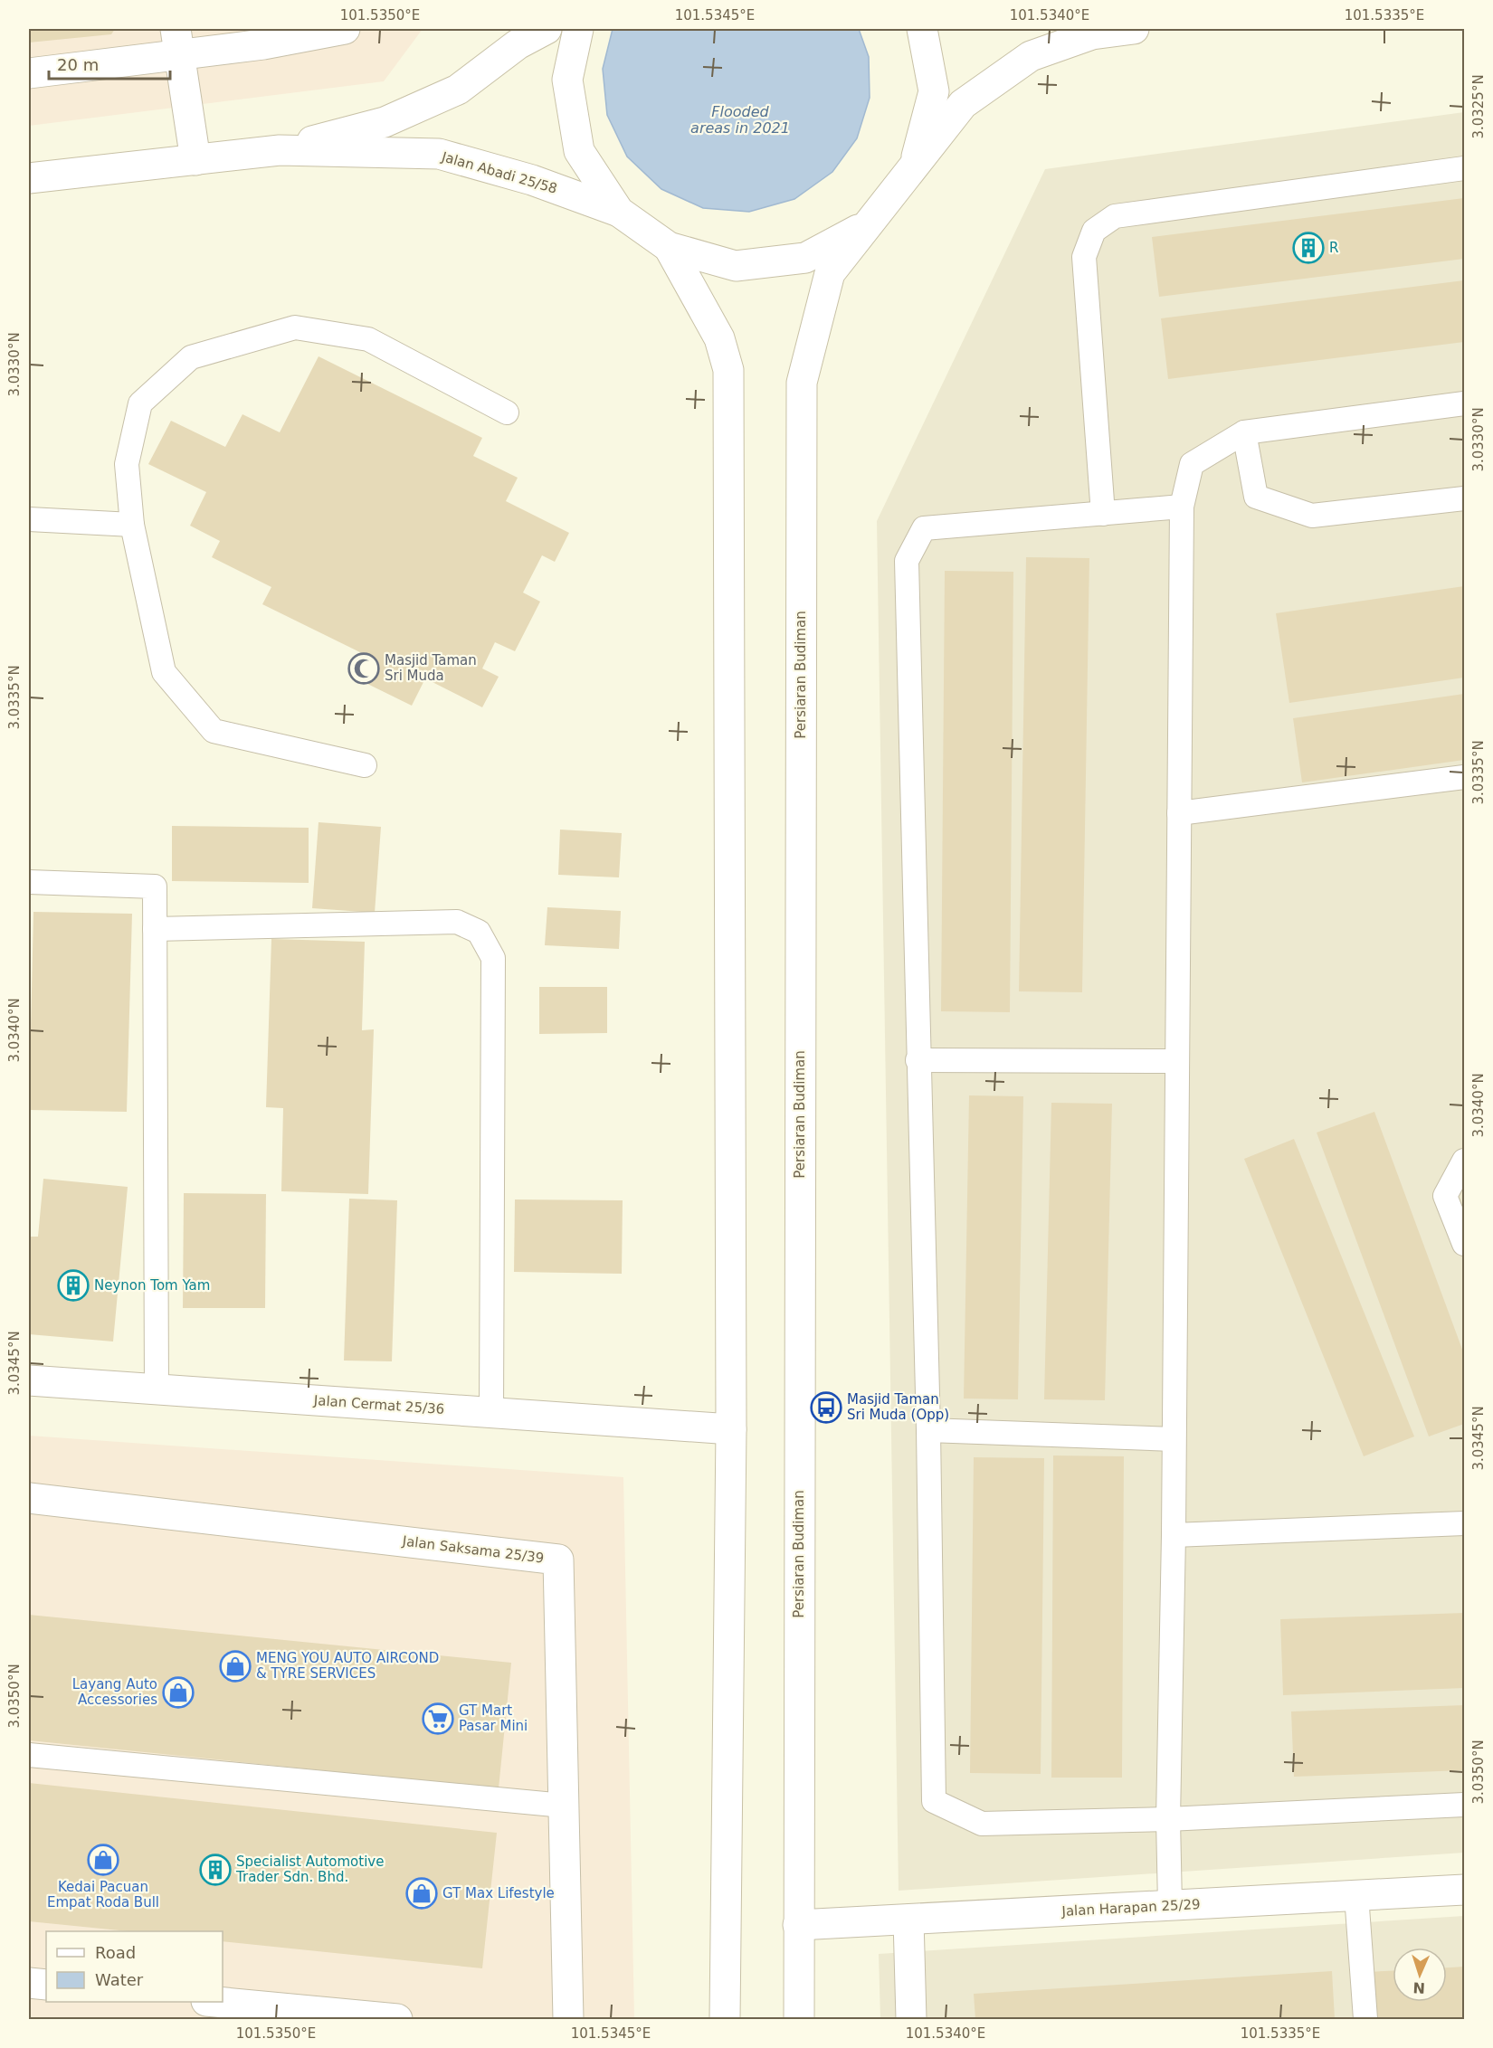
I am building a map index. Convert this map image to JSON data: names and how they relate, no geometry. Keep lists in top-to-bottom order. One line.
{"streets":{"street":["Jalan Abadi 25/58","Persiaran Budiman","Jalan Cermat 25/36","Jalan Saksama 25/39","Jalan Harapan 25/29"]},"crossings":[["Persiaran Budiman","Jalan Harapan 25/29"]],"water":["Flooded areas in 2021"],"places":{"building":["R","Neynon Tom Yam","Specialist Automotive Trader Sdn. Bhd."],"mosque":["Masjid Taman Sri Muda"],"bus stop":["Masjid Taman Sri Muda (Opp)"],"shop":["MENG YOU AUTO AIRCOND & TYRE SERVICES","Layang Auto Accessories","Kedai Pacuan Empat Roda Bull","GT Max Lifestyle"],"supermarket":["GT Mart Pasar Mini"]},"legend":["Road","Water"],"scale_bar":"20 m","north":"bottom","coordinates":["101.5350°E","101.5345°E","101.5340°E","101.5335°E","3.0325°N","3.0330°N","3.0335°N","3.0340°N","3.0345°N","3.0350°N"]}
